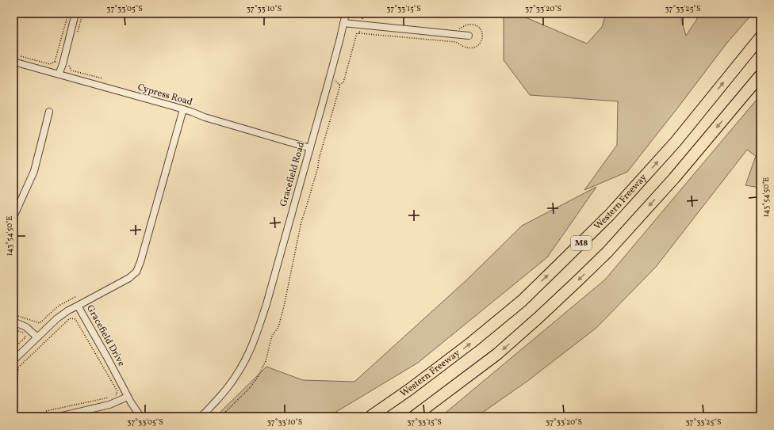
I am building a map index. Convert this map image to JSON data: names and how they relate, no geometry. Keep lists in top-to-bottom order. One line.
{"streets":{"highway":["Western Freeway","M8"],"street":["Cypress Road","Gracefield Road","Gracefield Drive"]},"crossings":[["Cypress Road","Gracefield Road"],["Cypress Road","Gracefield Drive"]],"coordinates":["37°33'05\"S","37°33'10\"S","37°33'15\"S","37°33'20\"S","37°33'25\"S","143°54'50\"E"]}
